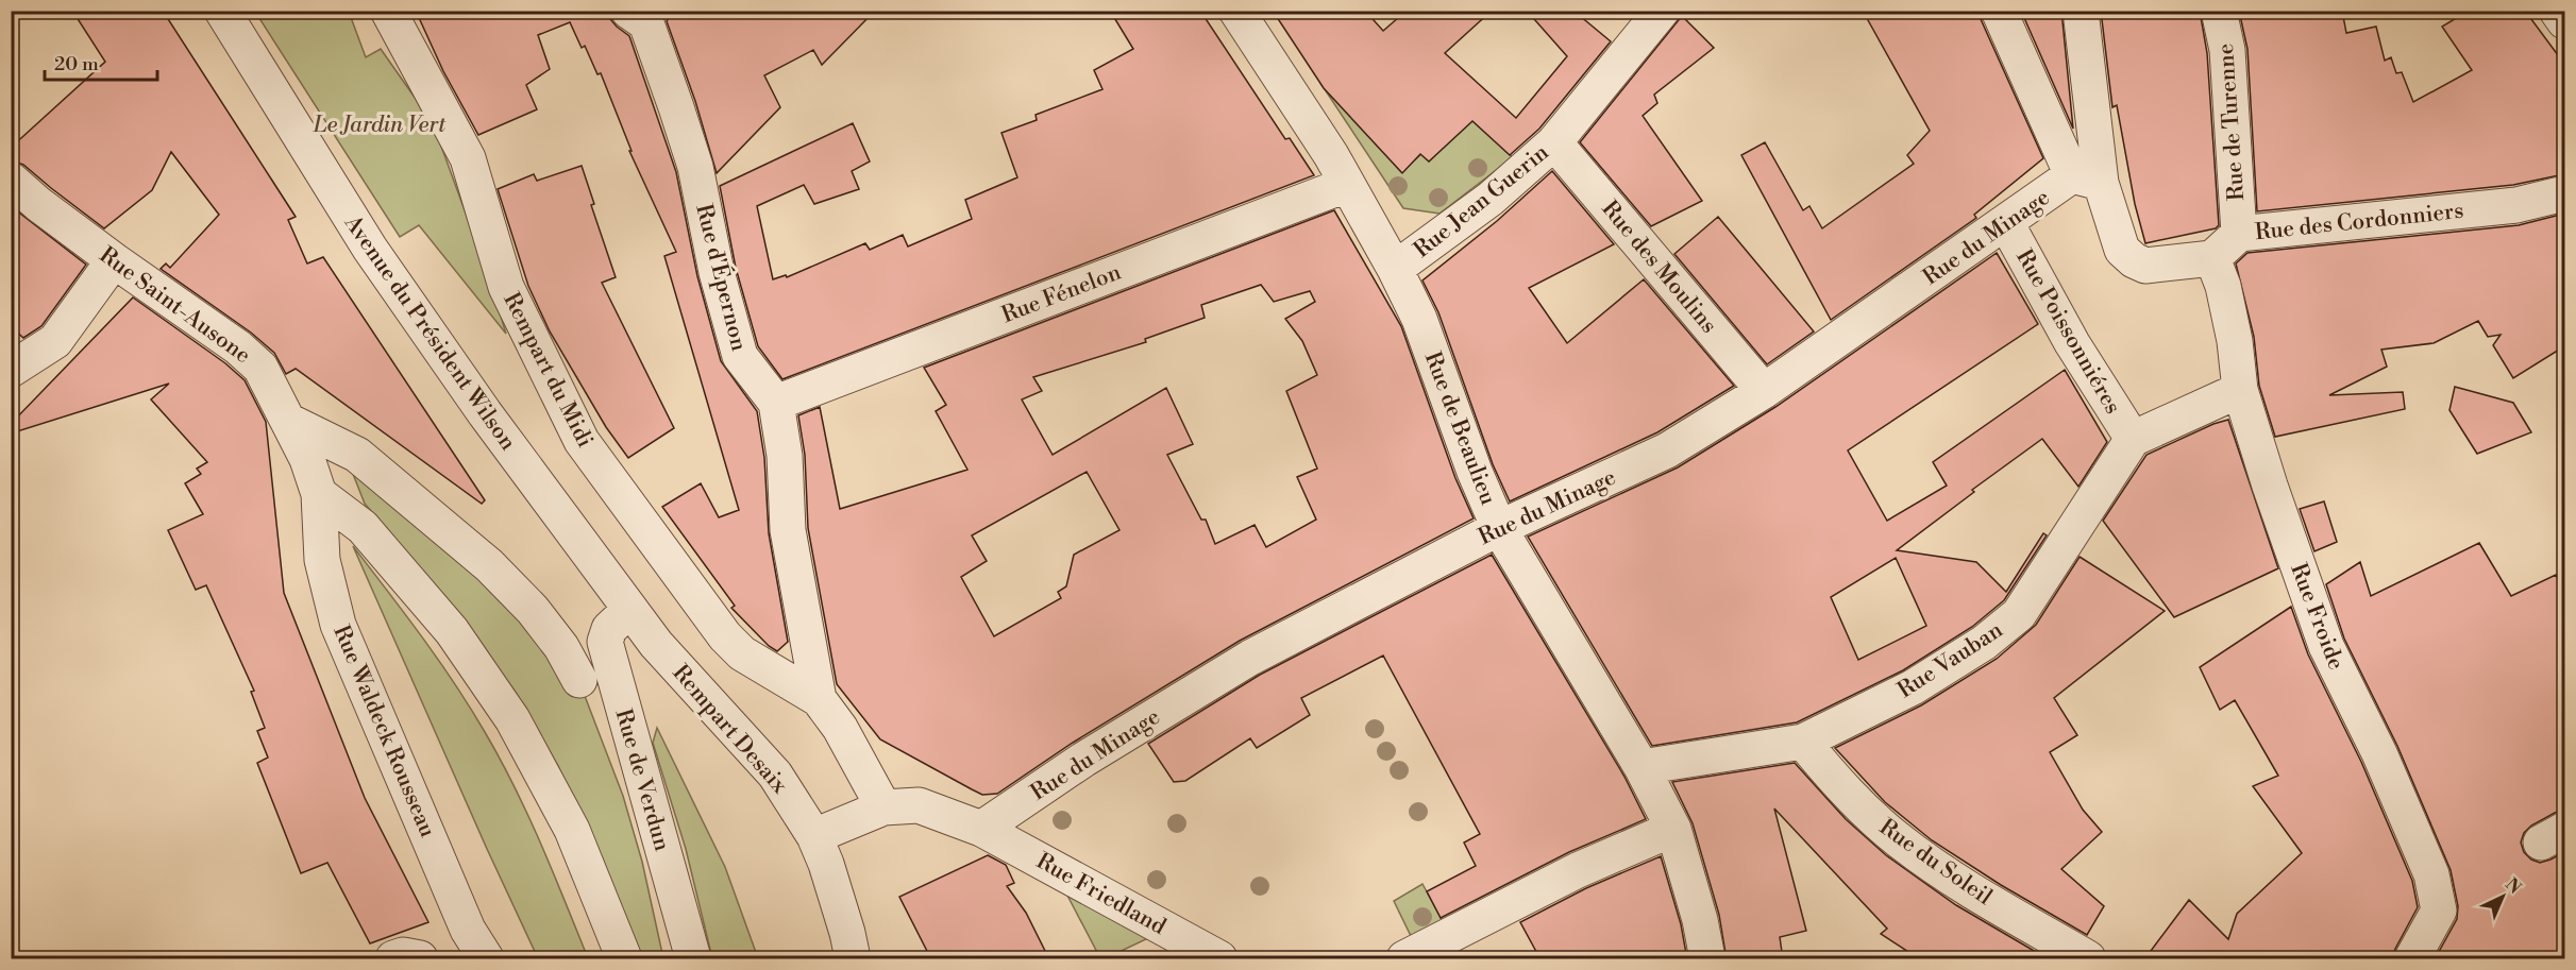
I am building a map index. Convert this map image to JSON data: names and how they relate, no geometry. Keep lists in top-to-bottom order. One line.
{"streets":{"street":["Rue de Turenne","Rue Jean Guerin","Rue des Cordonniers","Rue du Minage","Rue des Moulins","Rue d'Épernon","Rue Fénelon","Rue Saint-Ausone","Rue Poissonniéres","Avenue du Président Wilson","Rempart du Midi","Rue de Beaulieu","Rue Froide","Rue Vauban","Rempart Desaix","Rue Waldeck Rousseau","Rue de Verdun","Rue du Soleil","Rue Friedland"]},"crossings":[["Rue de Turenne","Rue des Cordonniers"],["Rue Jean Guerin","Rue des Moulins"],["Rue Jean Guerin","Rue de Beaulieu"],["Rue des Cordonniers","Rue Froide"],["Rue du Minage","Rue des Moulins"],["Rue du Minage","Rue Poissonniéres"],["Rue du Minage","Rue de Beaulieu"],["Rue du Minage","Rue Friedland"],["Rue d'Épernon","Rue Fénelon"],["Rue d'Épernon","Rempart du Midi"],["Rue Fénelon","Rue de Beaulieu"],["Rue Saint-Ausone","Rue Waldeck Rousseau"],["Rue Poissonniéres","Rue Vauban"],["Avenue du Président Wilson","Rempart Desaix"],["Avenue du Président Wilson","Rue de Verdun"],["Rue de Beaulieu","Rue Vauban"],["Rue Vauban","Rue du Soleil"],["Rempart Desaix","Rue Friedland"]],"parks":["Le Jardin Vert"],"scale_bar":"20 m","north":"top right"}
